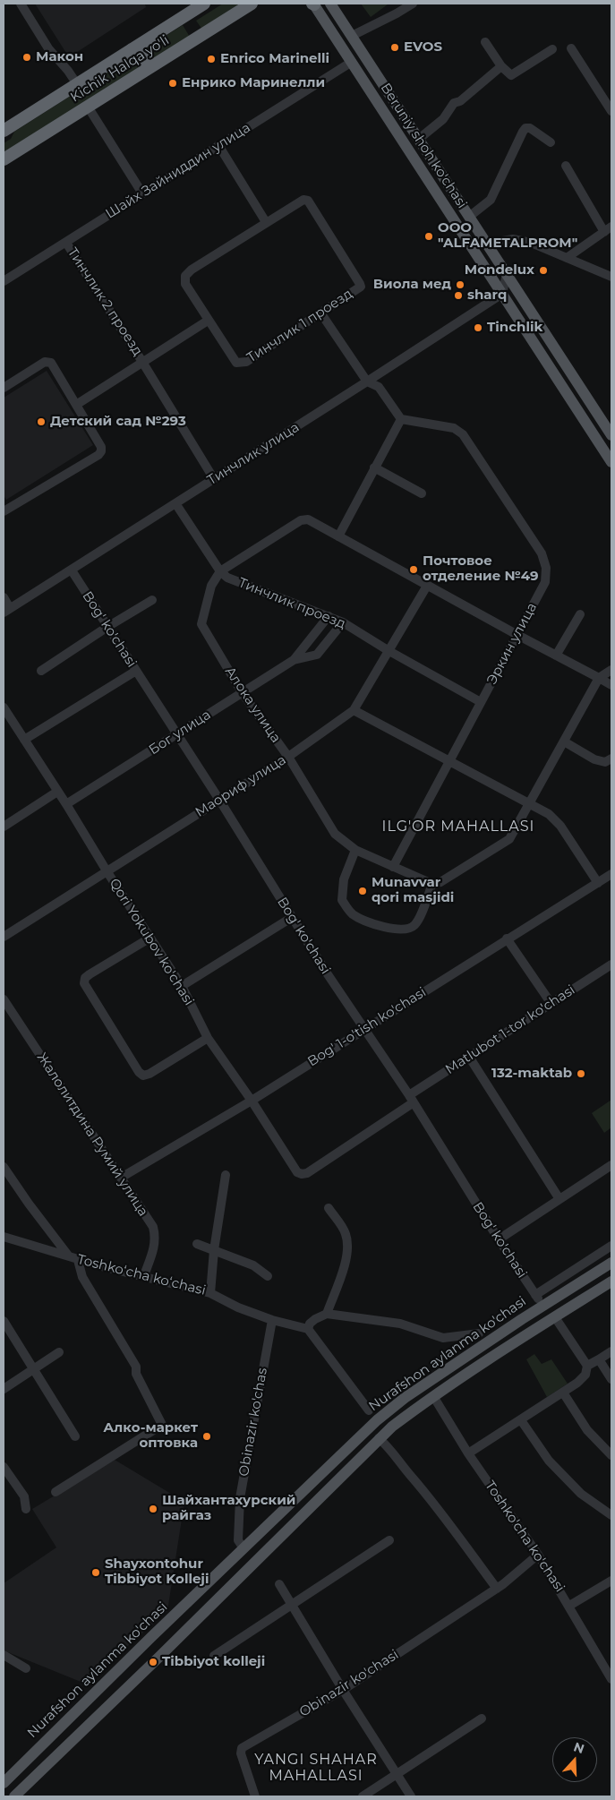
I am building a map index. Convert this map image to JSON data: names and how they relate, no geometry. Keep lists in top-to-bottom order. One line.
{"streets":{"highway":["Kichik Halqa yo'li"],"main road":["Beruniy shoh ko'chasi","Nurafshon aylanma ko'chasi"],"street":["Шайх Зайниддин улица","Тинчлик 2 проезд","Тинчлик 1 проезд","Тинчлик улица","Тинчлик проезд","Bog' ko'chasi","Эркин улица","Алока улица","Бог улица","Маориф улица","Qori Yokubov ko'chasi","Bog' 1-o'tish ko'chasi","Matlubot 1-tor ko'chasi","Жалолитдина Румий улица","Toshkoʻcha koʻchasi","Obinazir ko'chas","Toshko'cha ko'chasi","Obinazir ko'chasi"]},"crossings":[["Beruniy shoh ko'chasi","Шайх Зайниддин улица"],["Beruniy shoh ko'chasi","Тинчлик улица"],["Шайх Зайниддин улица","Тинчлик 2 проезд"],["Тинчлик 2 проезд","Тинчлик 1 проезд"],["Тинчлик 2 проезд","Тинчлик улица"],["Тинчлик улица","Тинчлик проезд"],["Тинчлик улица","Bog' ko'chasi"],["Тинчлик проезд","Эркин улица"],["Тинчлик проезд","Алока улица"],["Тинчлик проезд","Бог улица"],["Тинчлик проезд","Маориф улица"],["Bog' ko'chasi","Бог улица"],["Bog' ko'chasi","Маориф улица"],["Bog' ko'chasi","Bog' 1-o'tish ko'chasi"],["Bog' ko'chasi","Matlubot 1-tor ko'chasi"],["Эркин улица","Алока улица"],["Алока улица","Бог улица"],["Алока улица","Маориф улица"],["Бог улица","Qori Yokubov ko'chasi"],["Маориф улица","Qori Yokubov ko'chasi"],["Qori Yokubov ko'chasi","Bog' 1-o'tish ko'chasi"],["Qori Yokubov ko'chasi","Matlubot 1-tor ko'chasi"],["Bog' 1-o'tish ko'chasi","Жалолитдина Румий улица"],["Жалолитдина Румий улица","Toshkoʻcha koʻchasi"],["Toshkoʻcha koʻchasi","Obinazir ko'chas"],["Nurafshon aylanma ko'chasi","Obinazir ko'chas"],["Nurafshon aylanma ko'chasi","Toshko'cha ko'chasi"],["Toshko'cha ko'chasi","Obinazir ko'chasi"]],"districts":["ILG'OR MAHALLASI","YANGI SHAHAR MAHALLASI"],"places":["EVOS","Макон","Enrico Marinelli","Енрико Маринелли","OOO \"ALFAMETALPROM\"","Mondelux","Виола мед","sharq","Tinchlik","Детский сад №293","Почтовое отделение №49","Munavvar qori masjidi","132-maktab","Алко-маркет оптовка","Шайхантахурский райгаз","Shayxontohur Tibbiyot Kolleji","Tibbiyot kolleji"],"north":"top"}
